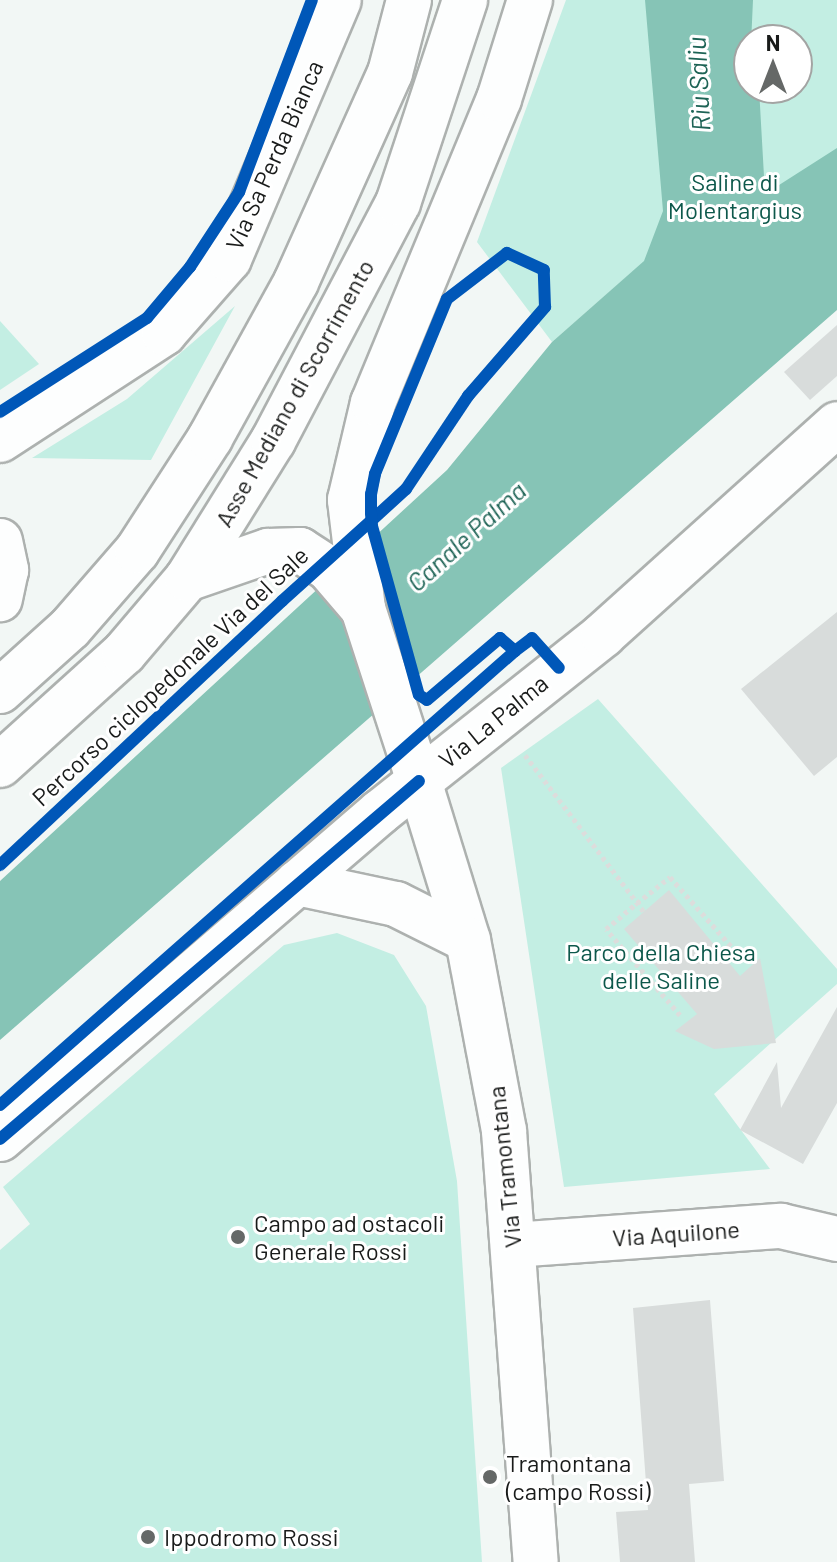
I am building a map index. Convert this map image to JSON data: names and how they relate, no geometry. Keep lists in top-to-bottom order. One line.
{"streets":{"main road":["Via Sa Perda Bianca","Asse Mediano di Scorrimento","Via La Palma","Via Tramontana","Via Aquilone"],"cycle path":["Percorso ciclopedonale Via del Sale"]},"crossings":[["Via La Palma","Via Tramontana"],["Via Tramontana","Via Aquilone"]],"water":["Riu Saliu","Canale Palma"],"parks":["Saline di Molentargius","Parco della Chiesa delle Saline"],"places":["Campo ad ostacoli Generale Rossi","Tramontana (campo Rossi)","Ippodromo Rossi"],"north":"top"}
